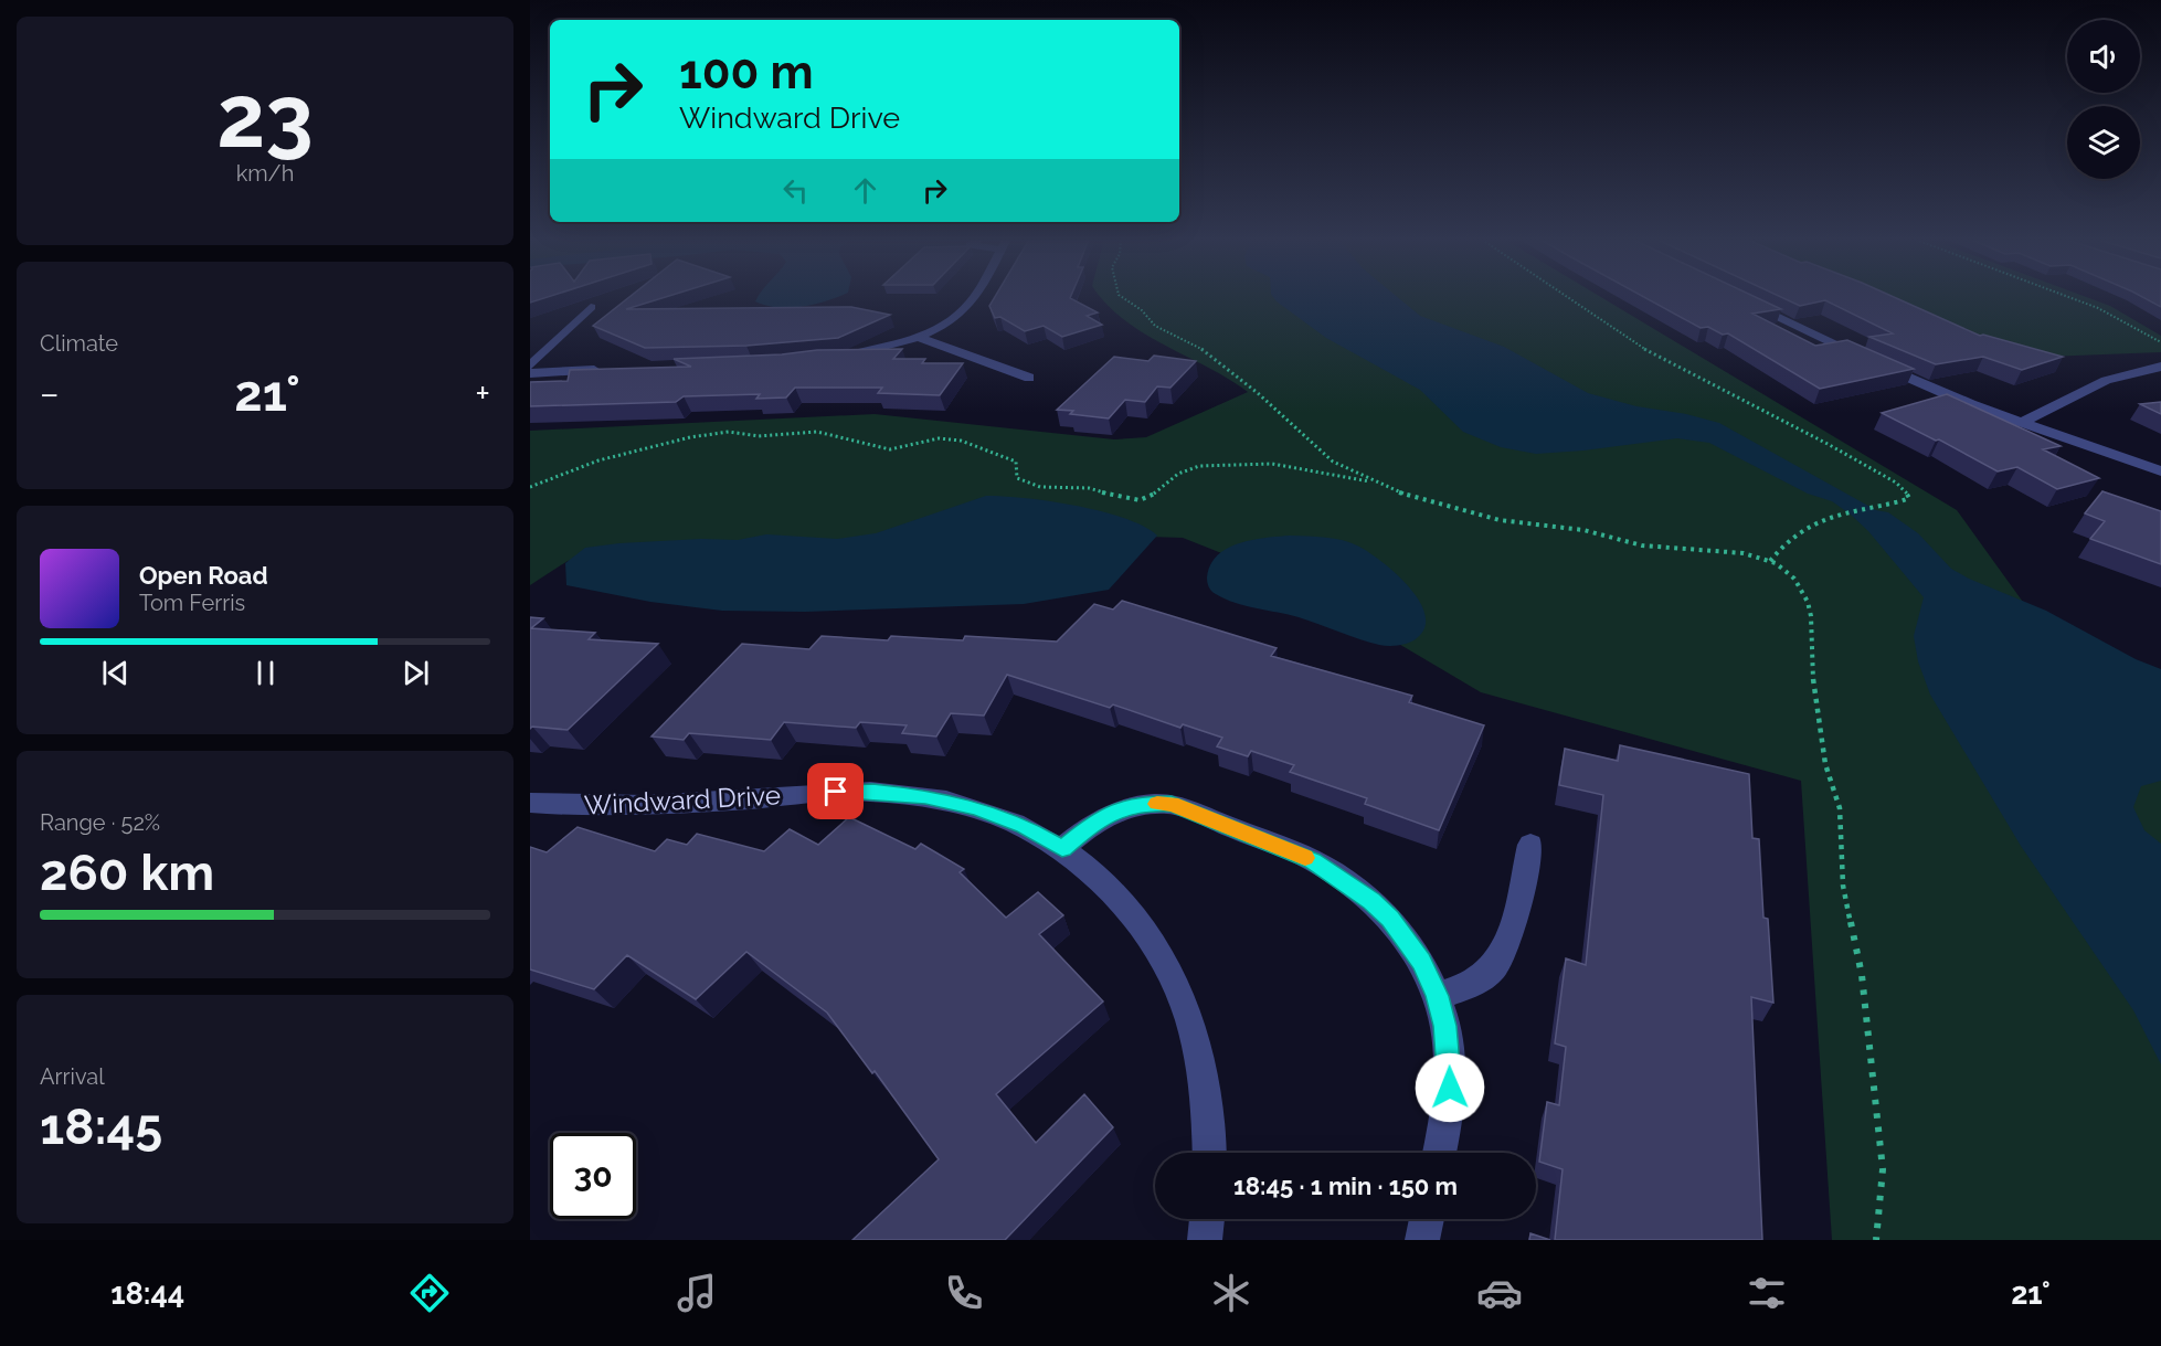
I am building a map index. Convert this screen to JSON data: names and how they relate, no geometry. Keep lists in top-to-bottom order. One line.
{"streets":{"street":["Windward Drive"]},"page":{"tile":[["23","km/h"],"Climate",["Range · 52%","260 km"],["Arrival","18:45"]],"turn":["100 m","Windward Drive"],"heat":["−","21°","+"],"song":["Open Road","Tom Ferris"],"limit":"30","trip":"18:45 · 1 min · 150 m","tabs":["18:44","21°"]}}
